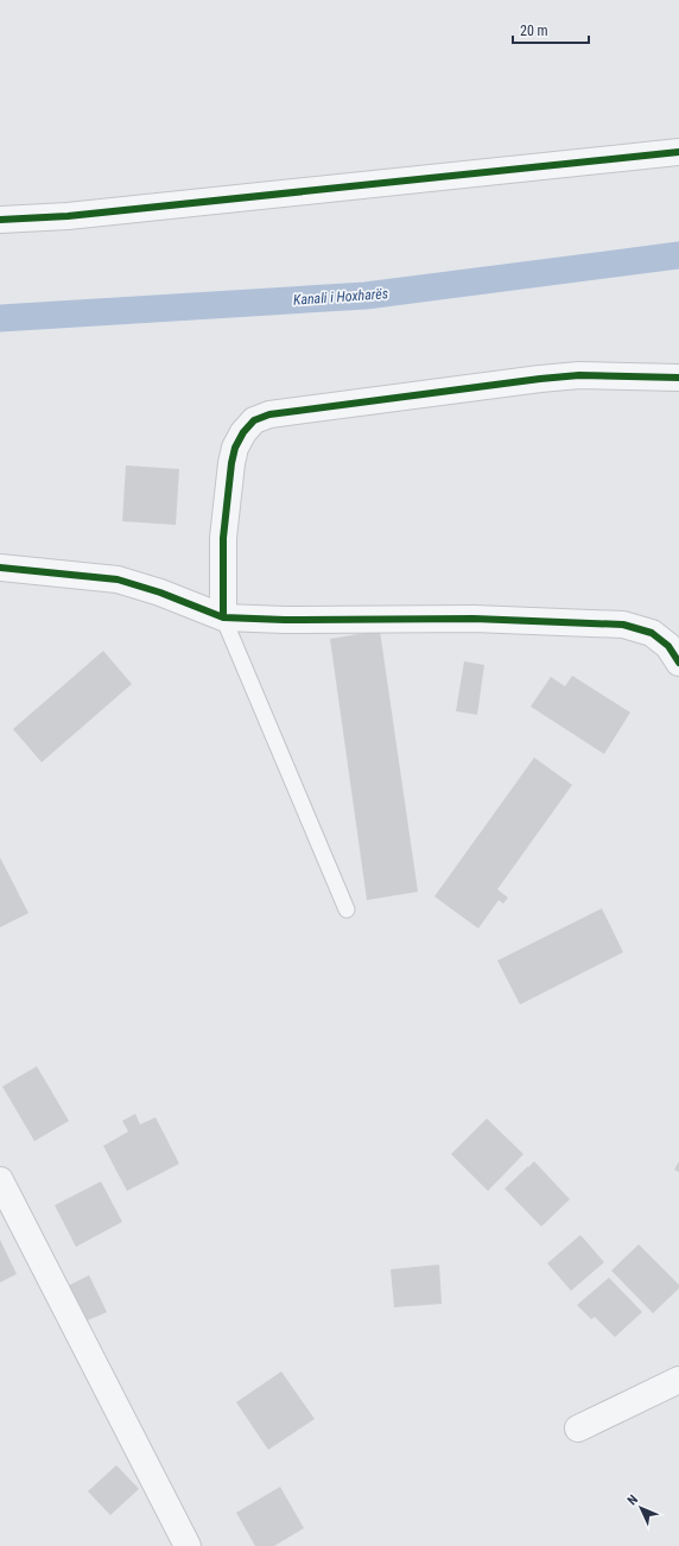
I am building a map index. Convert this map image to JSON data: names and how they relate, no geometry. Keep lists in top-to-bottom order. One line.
{"water":["Kanali i Hoxharës"],"scale_bar":"20 m","north":"top left"}
